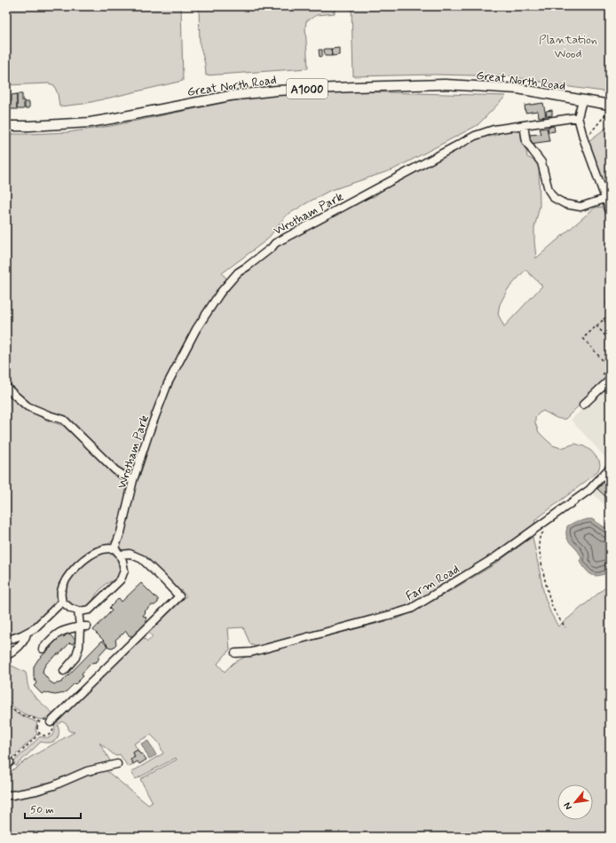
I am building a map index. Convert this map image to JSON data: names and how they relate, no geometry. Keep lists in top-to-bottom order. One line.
{"streets":{"main road":["Great North Road","A1000"],"lane":["Wrotham Park","Farm Road"]},"parks":["Plantation Wood"],"scale_bar":"50 m","north":"bottom left"}
